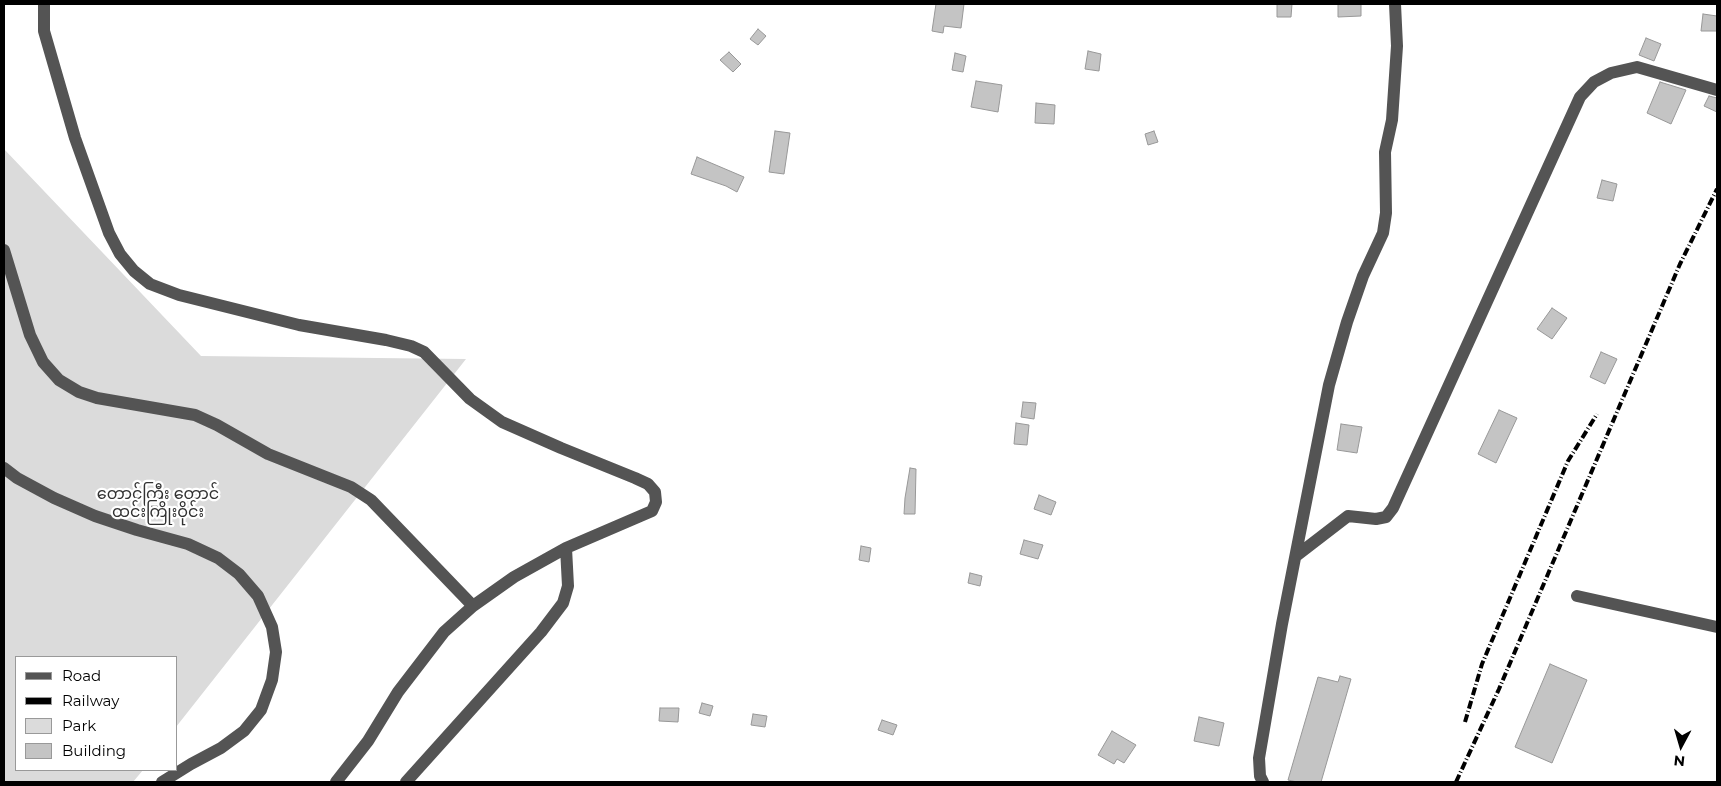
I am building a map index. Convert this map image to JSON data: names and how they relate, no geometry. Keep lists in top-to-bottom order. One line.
{"parks":["တောင်ကြီး တောင် ထင်းကြိုးဝိုင်း"],"legend":["Road","Railway","Park","Building"],"north":"bottom"}
